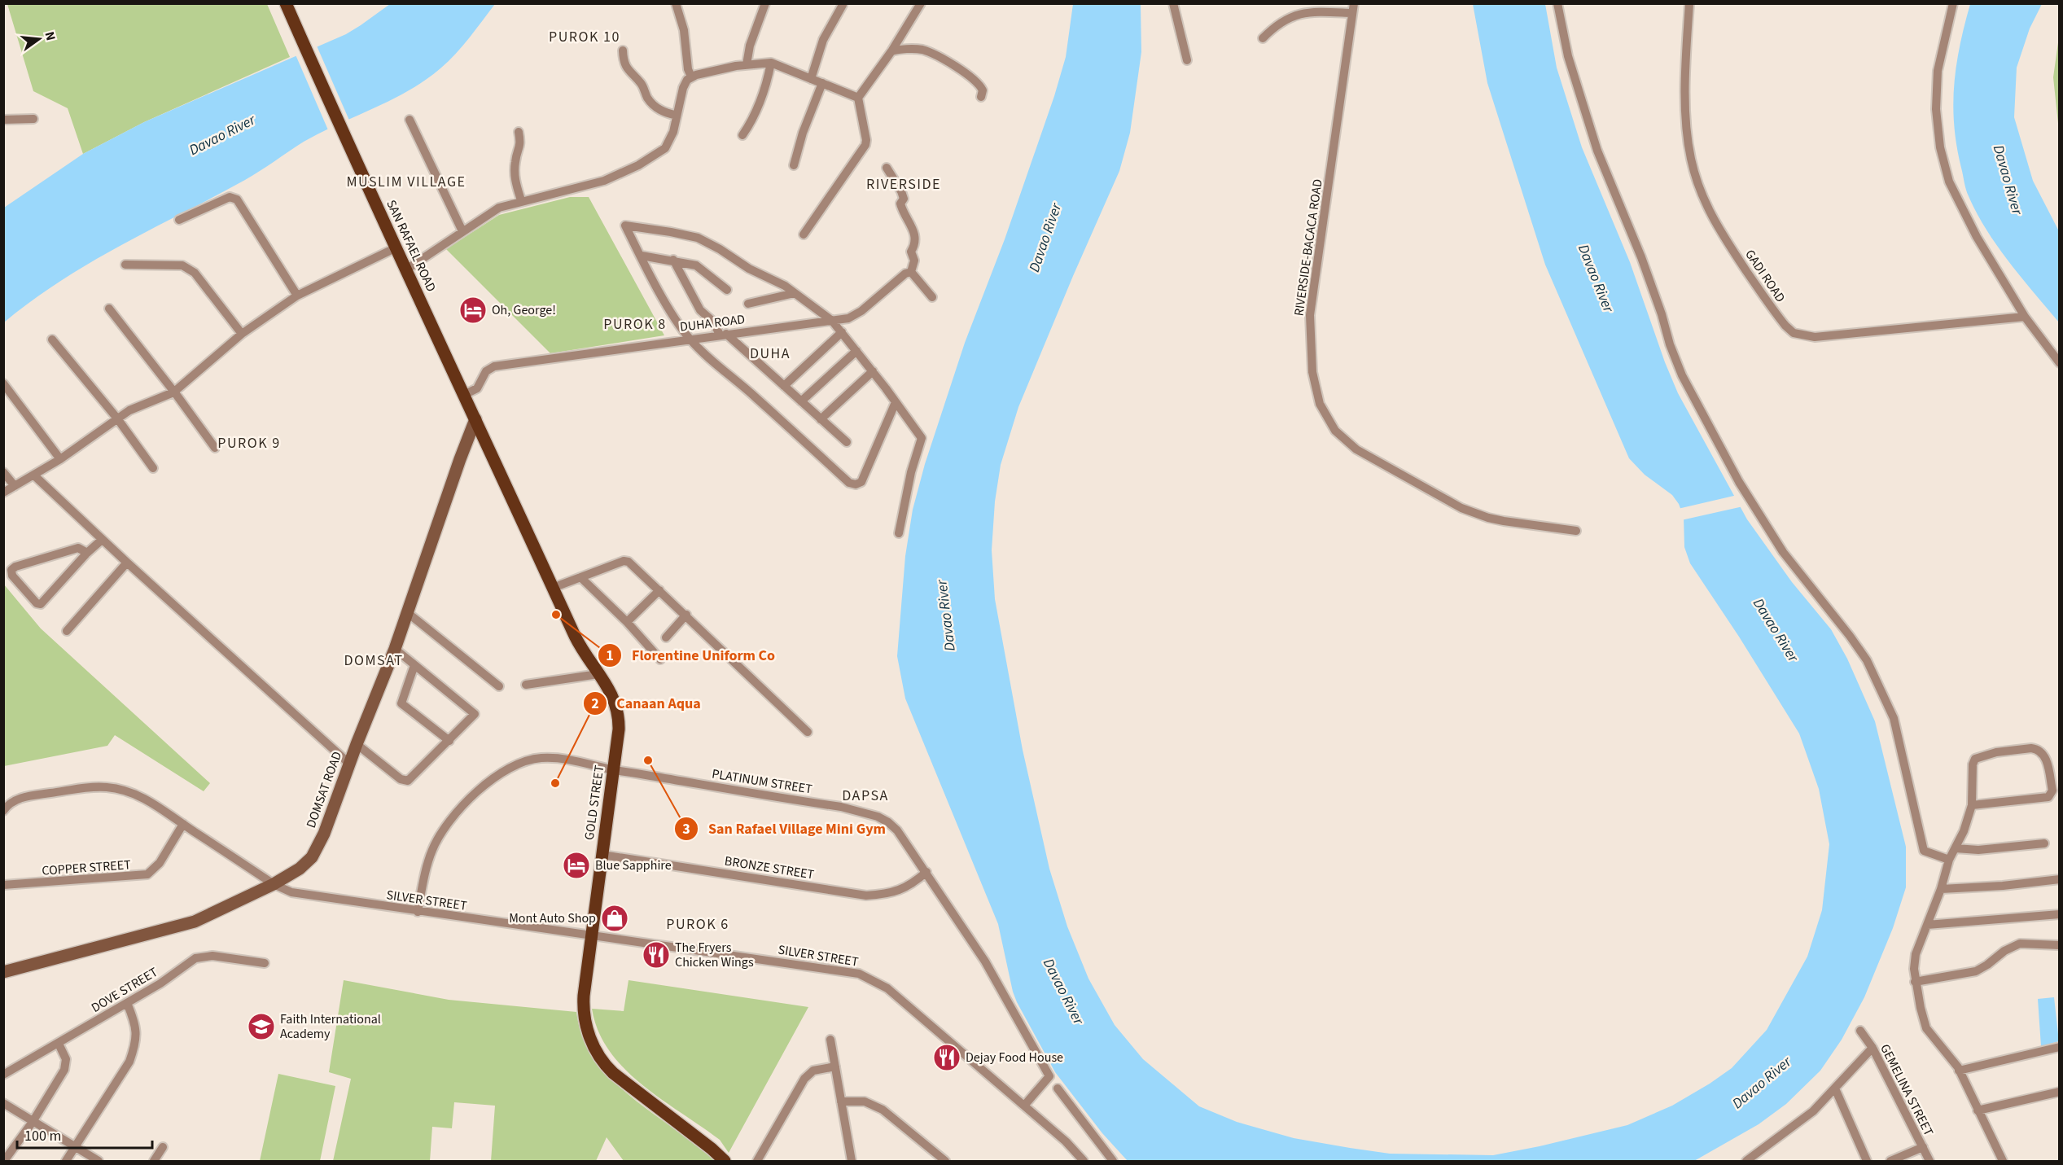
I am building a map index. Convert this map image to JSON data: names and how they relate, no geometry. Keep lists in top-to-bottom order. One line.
{"streets":{"main road":["SAN RAFAEL ROAD","GOLD STREET"],"street":["RIVERSIDE-BACACA ROAD","GADI ROAD","DUHA ROAD","PLATINUM STREET","DOMSAT ROAD","COPPER STREET","BRONZE STREET","SILVER STREET","DOVE STREET","GEMELINA STREET"]},"crossings":[["SAN RAFAEL ROAD","DUHA ROAD"],["SAN RAFAEL ROAD","DOMSAT ROAD"],["SAN RAFAEL ROAD","GOLD STREET"],["PLATINUM STREET","GOLD STREET"],["PLATINUM STREET","BRONZE STREET"],["PLATINUM STREET","SILVER STREET"],["DOMSAT ROAD","GOLD STREET"],["DOMSAT ROAD","SILVER STREET"],["GOLD STREET","BRONZE STREET"],["GOLD STREET","SILVER STREET"],["COPPER STREET","SILVER STREET"]],"districts":["PUROK 10","MUSLIM VILLAGE","RIVERSIDE","PUROK 8","DUHA","PUROK 9","DOMSAT","DAPSA","PUROK 6"],"water":["Davao River"],"places":{"hotel":["Oh, George!","Blue Sapphire"],"other":["Florentine Uniform Co","San Rafael Village Mini Gym","Canaan Aqua"],"shop":["Mont Auto Shop"],"restaurant":["The Fryers Chicken Wings","Dejay Food House"],"school or university":["Faith International Academy"]},"scale_bar":"100 m","north":"right"}
